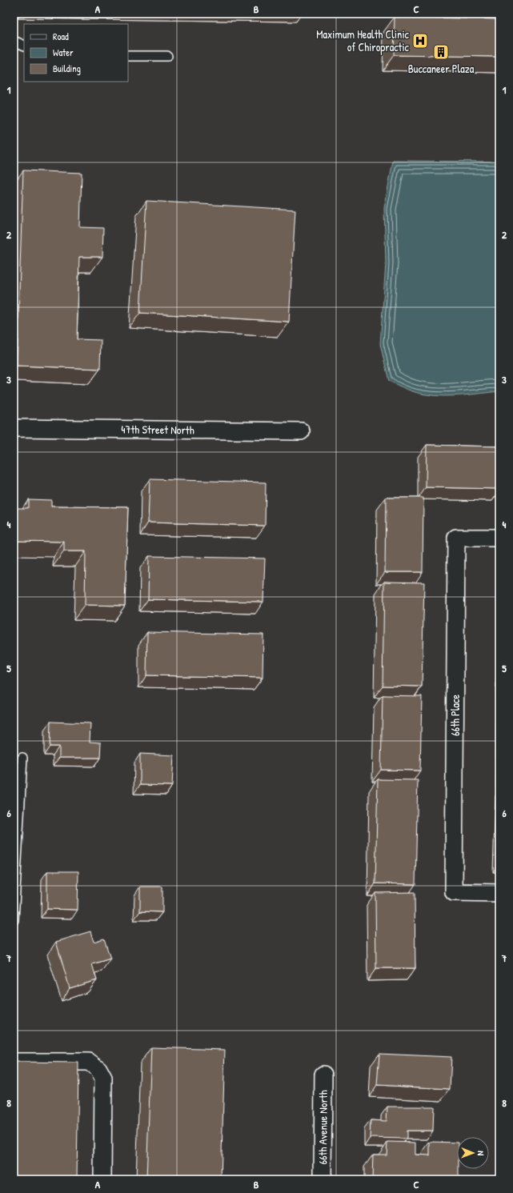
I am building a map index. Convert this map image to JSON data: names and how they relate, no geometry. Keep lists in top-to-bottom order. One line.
{"streets":{"street":["47th Street North","66th Place","66th Avenue North"]},"places":{"hospital":["Maximum Health Clinic of Chiropractic"],"building":["Buccaneer Plaza"]},"legend":["Road","Water","Building"],"north":"right","grid":{"columns":["A","B","C"],"rows":["1","2","3","4","5","6","7","8"]}}
